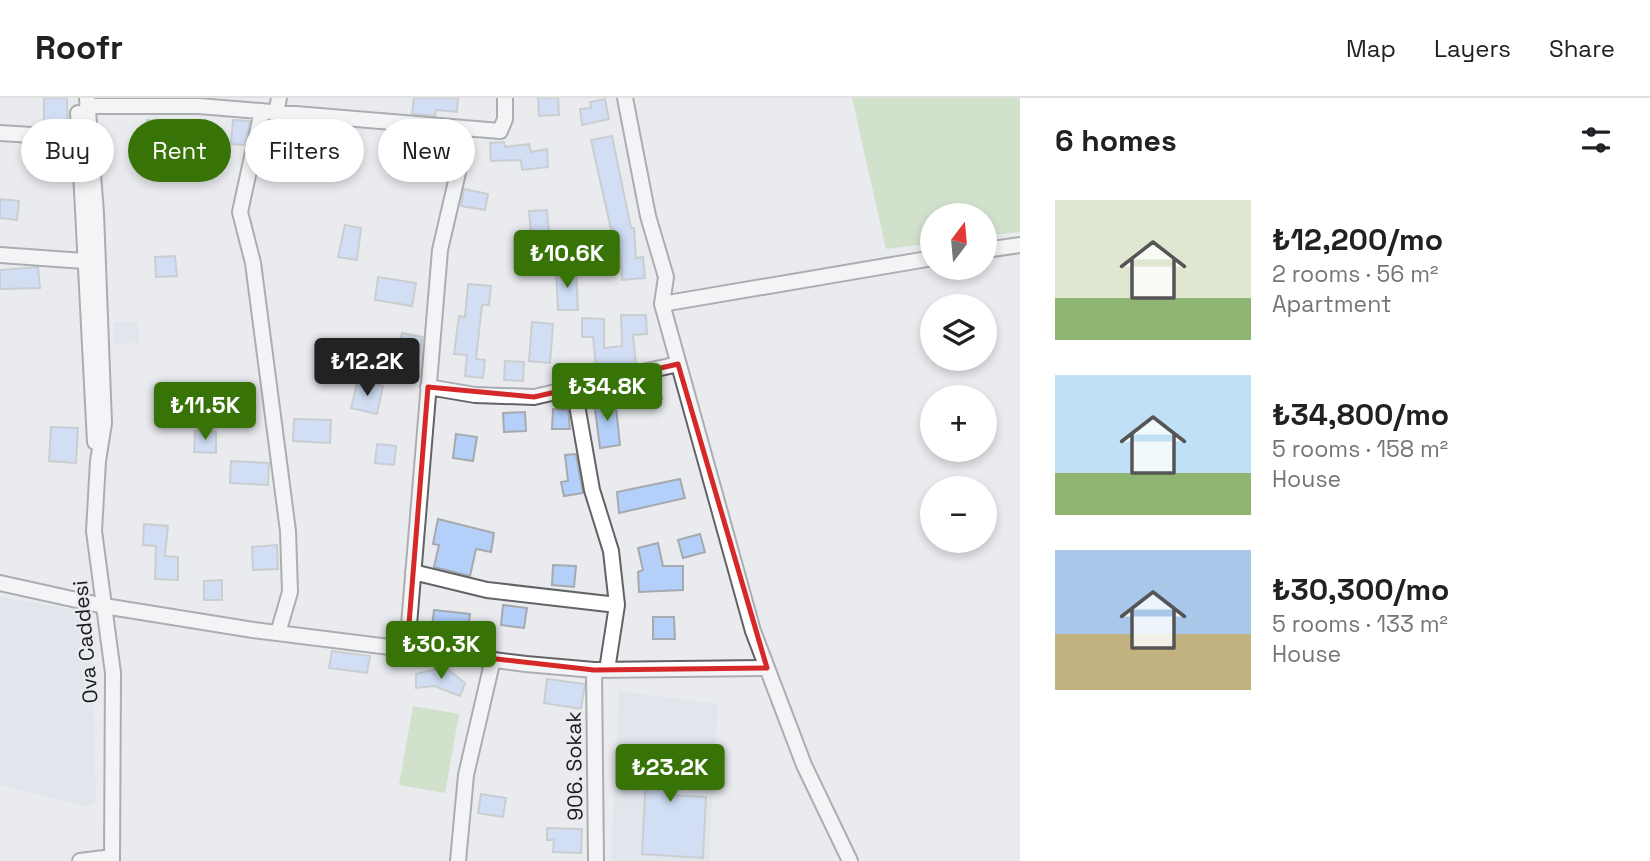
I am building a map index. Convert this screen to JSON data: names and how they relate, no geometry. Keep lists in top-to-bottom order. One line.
{"streets":{"street":["Ova Caddesi","906. Sokak"]},"north":"top","page":{"header":"Roofr","nav":["Map","Layers","Share"],"heading":"6 homes","chip":["Buy","Rent","Filters","New"],"list":[{"name":"₺12,200/mo","note":"2 rooms · 56 m² · Apartment"},{"name":"₺34,800/mo","note":"5 rooms · 158 m² · House"},{"name":"₺30,300/mo","note":"5 rooms · 133 m² · House"}],"map_buttons":["+","−"],"price":["₺10.6K","₺12.2K","₺34.8K","₺11.5K","₺30.3K","₺23.2K"]}}
